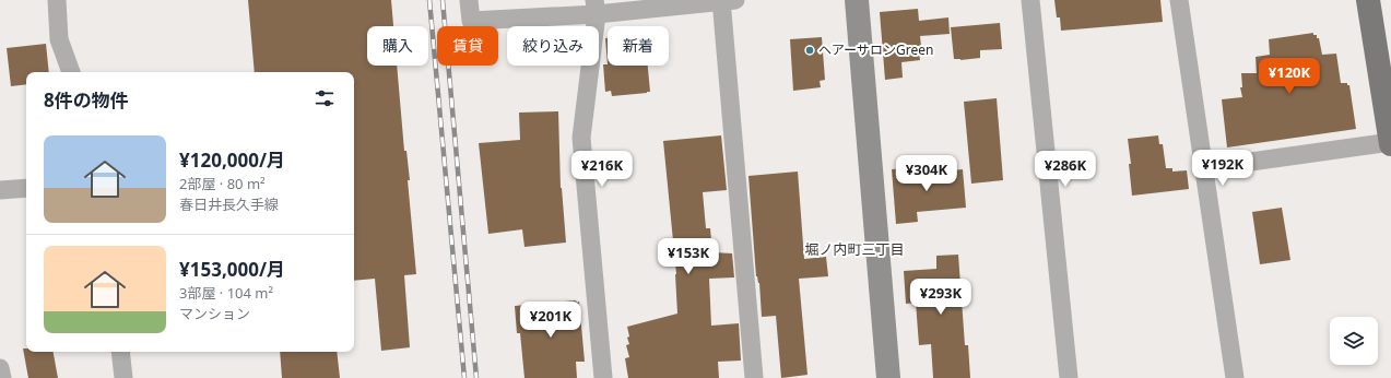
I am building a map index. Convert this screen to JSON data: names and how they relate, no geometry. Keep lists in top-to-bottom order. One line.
{"districts":["堀ノ内町三丁目"],"places":["ヘアーサロンGreen"],"page":{"chip":["購入","賃貸","絞り込み","新着"],"price":["¥120K","¥192K","¥216K","¥286K","¥304K","¥153K","¥293K","¥201K"],"heading":"8件の物件","list":[{"name":"¥120,000/月","note":"2部屋 · 80 m² · 春日井長久手線"},{"name":"¥153,000/月","note":"3部屋 · 104 m² · マンション"}]}}
